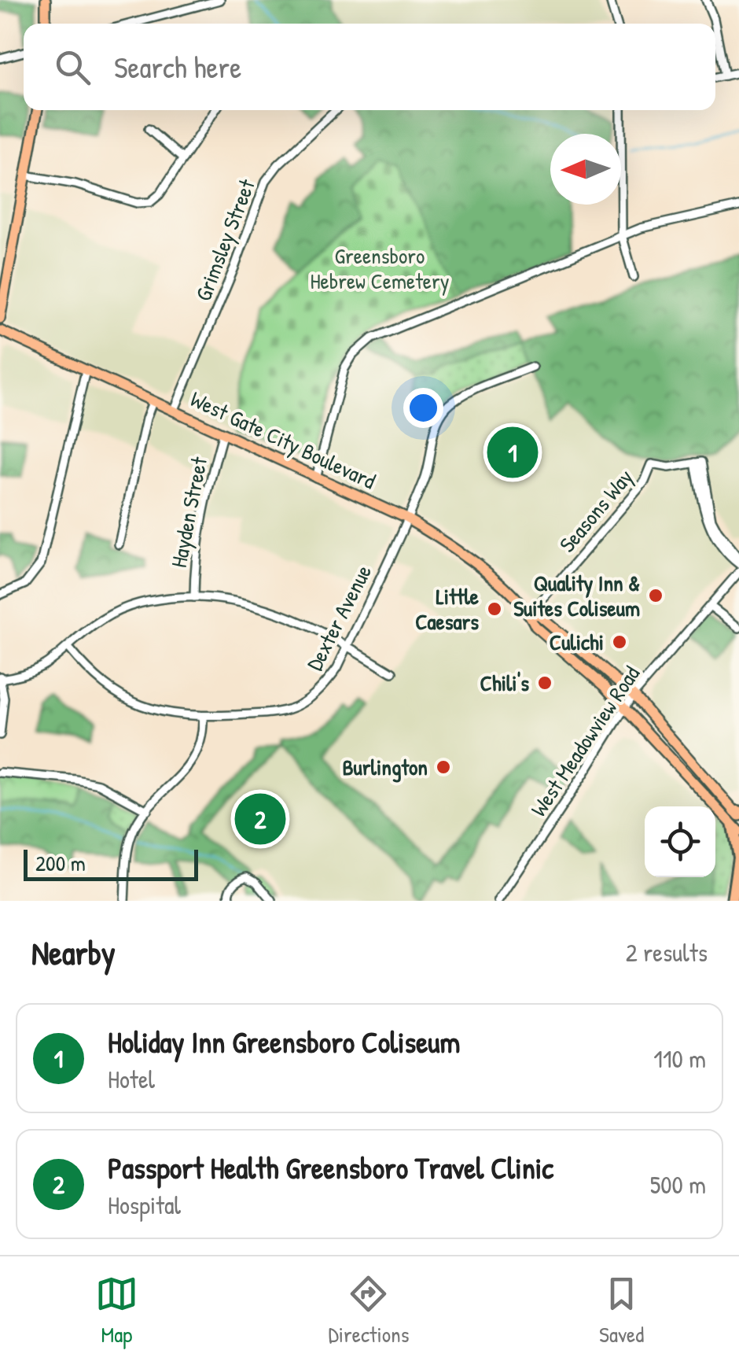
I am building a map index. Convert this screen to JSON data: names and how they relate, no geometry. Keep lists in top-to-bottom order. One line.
{"streets":{"main road":["West Gate City Boulevard"],"street":["Grimsley Street","Seasons Way","Hayden Street","Dexter Avenue","West Meadowview Road"]},"crossings":[["Grimsley Street","West Gate City Boulevard"],["West Gate City Boulevard","Seasons Way"],["West Gate City Boulevard","Hayden Street"],["West Gate City Boulevard","Dexter Avenue"],["West Gate City Boulevard","West Meadowview Road"]],"parks":["Greensboro Hebrew Cemetery"],"places":["Quality Inn & Suites Coliseum","Little Caesars","Culichi","Chili's","Burlington"],"scale_bar":"200 m","north":"left","page":{"search":"Search here","pins":["1","2"],"scale":"200 m","heading":["Nearby","2 results"],"list":[{"mark":"1","name":"Holiday Inn Greensboro Coliseum","note":"Hotel","value":"110 m"},{"mark":"2","name":"Passport Health Greensboro Travel Clinic","note":"Hospital","value":"500 m"}],"nav":["Map","Directions","Saved"]}}
